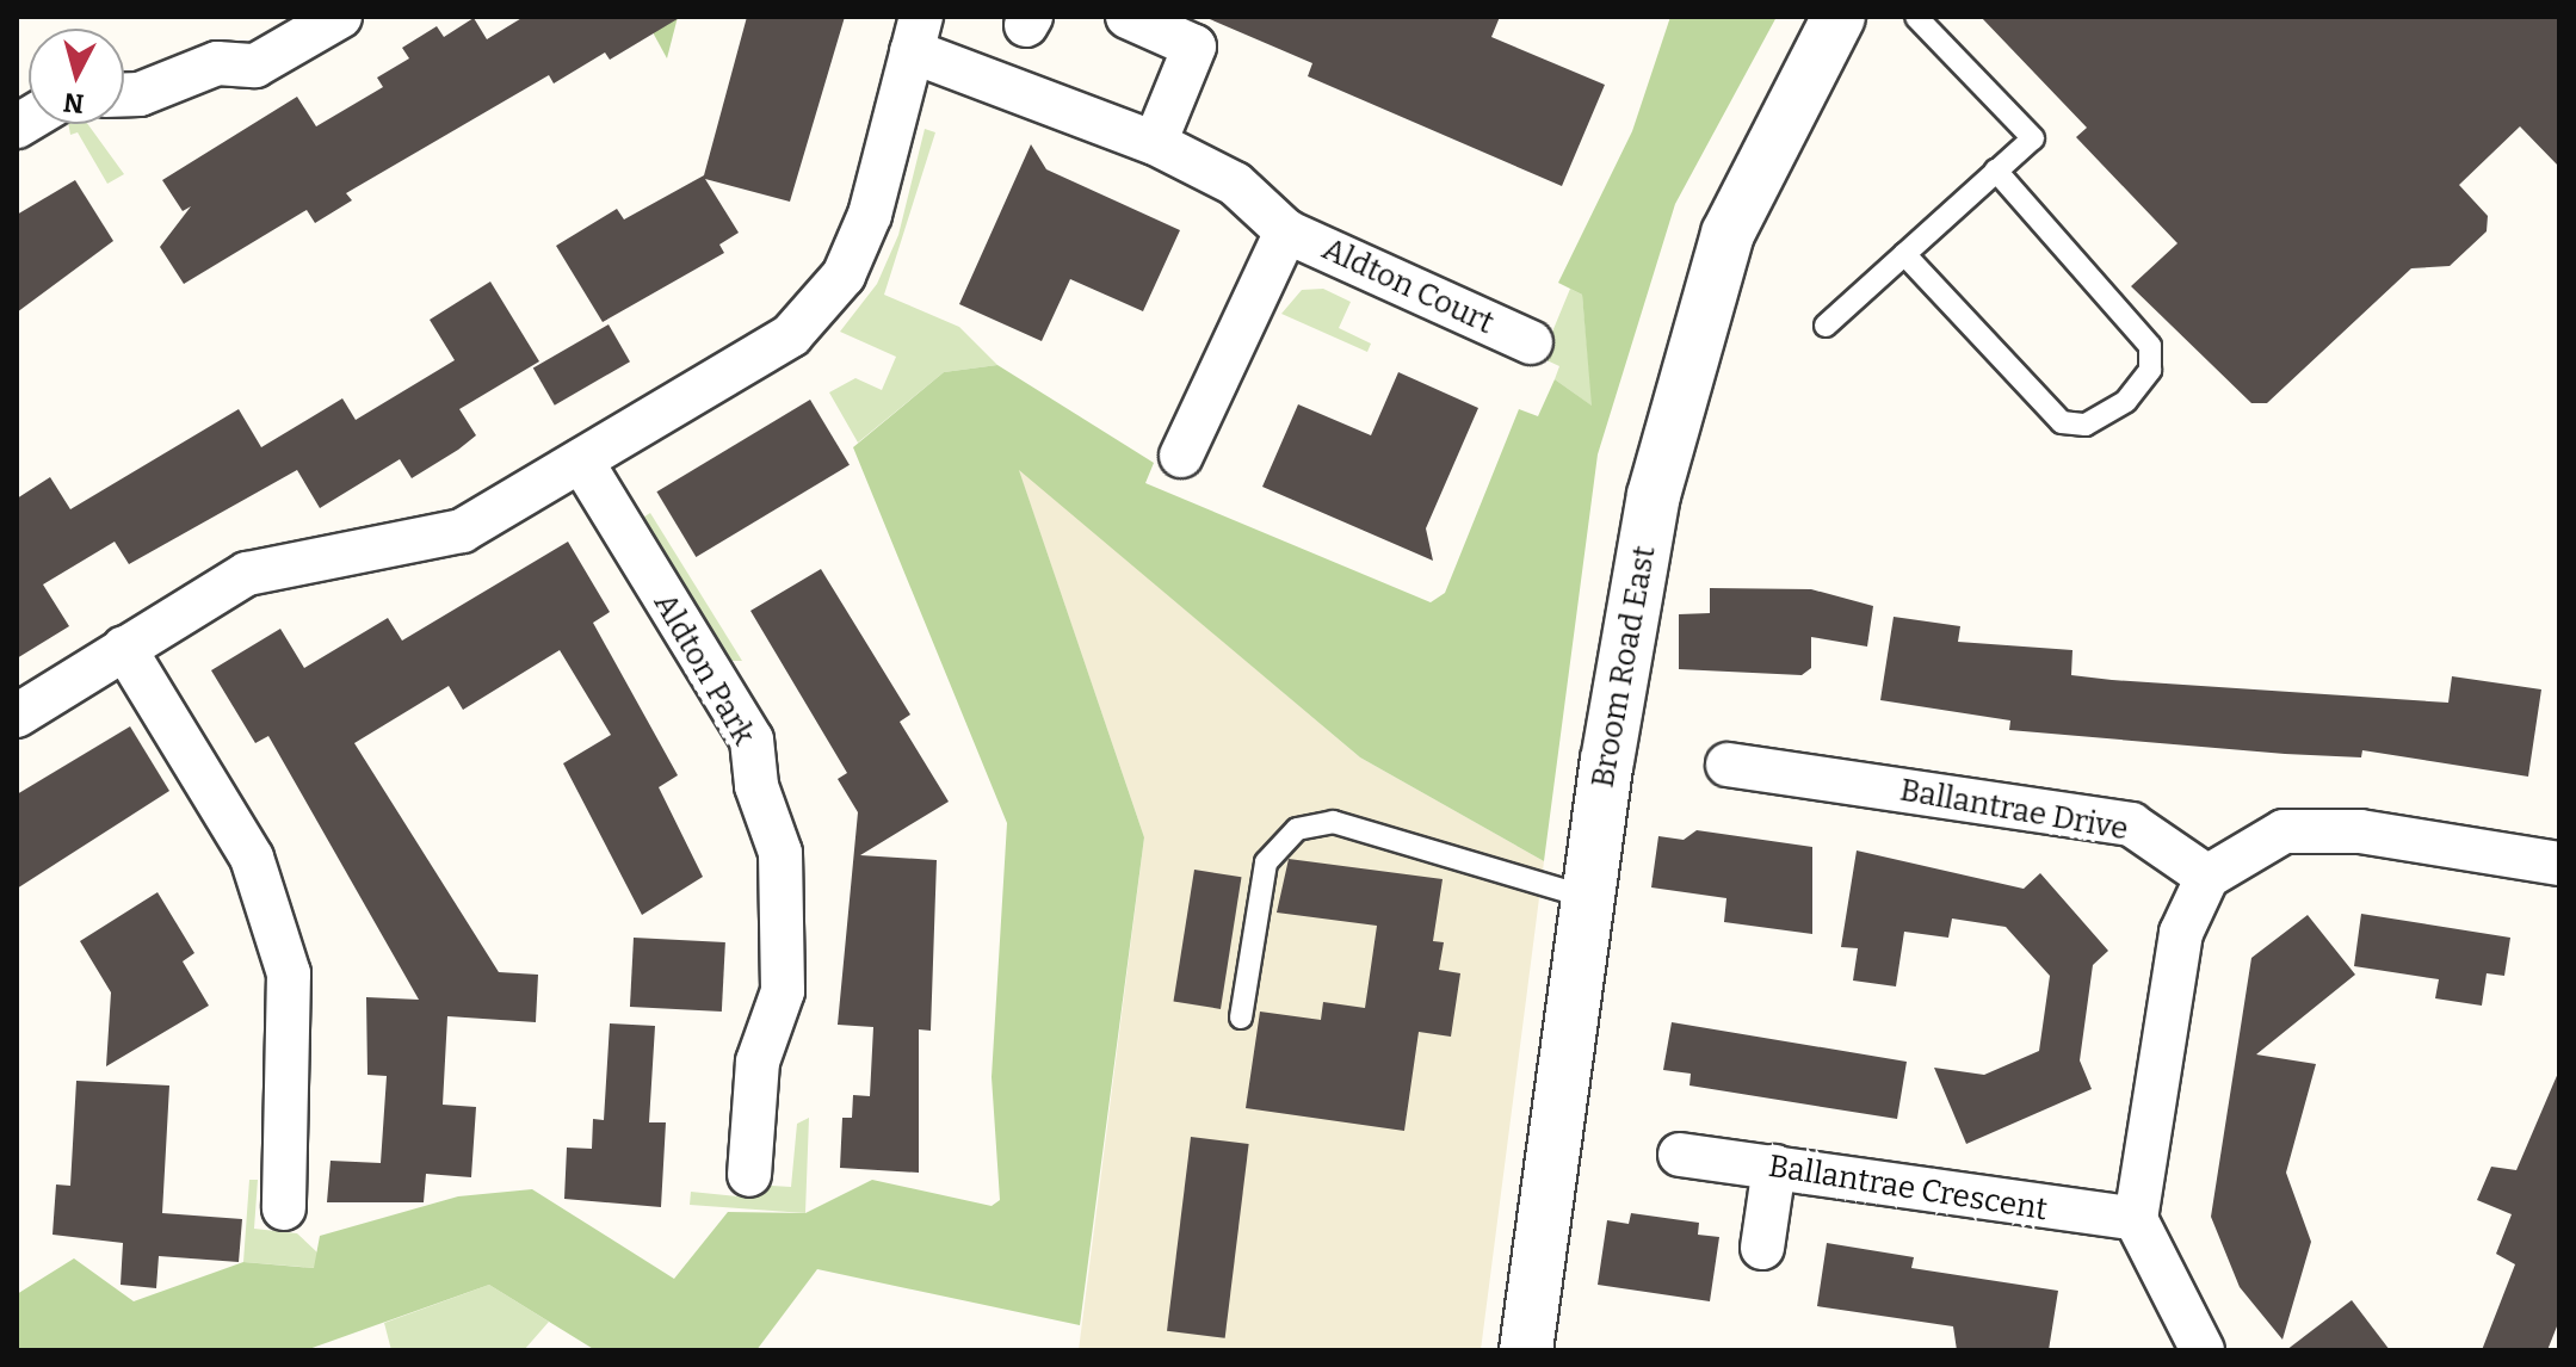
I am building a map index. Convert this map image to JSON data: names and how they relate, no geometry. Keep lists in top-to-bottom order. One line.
{"streets":{"street":["Aldton Court","Broom Road East","Aldton Park","Ballantrae Drive","Ballantrae Crescent"]},"north":"bottom"}
